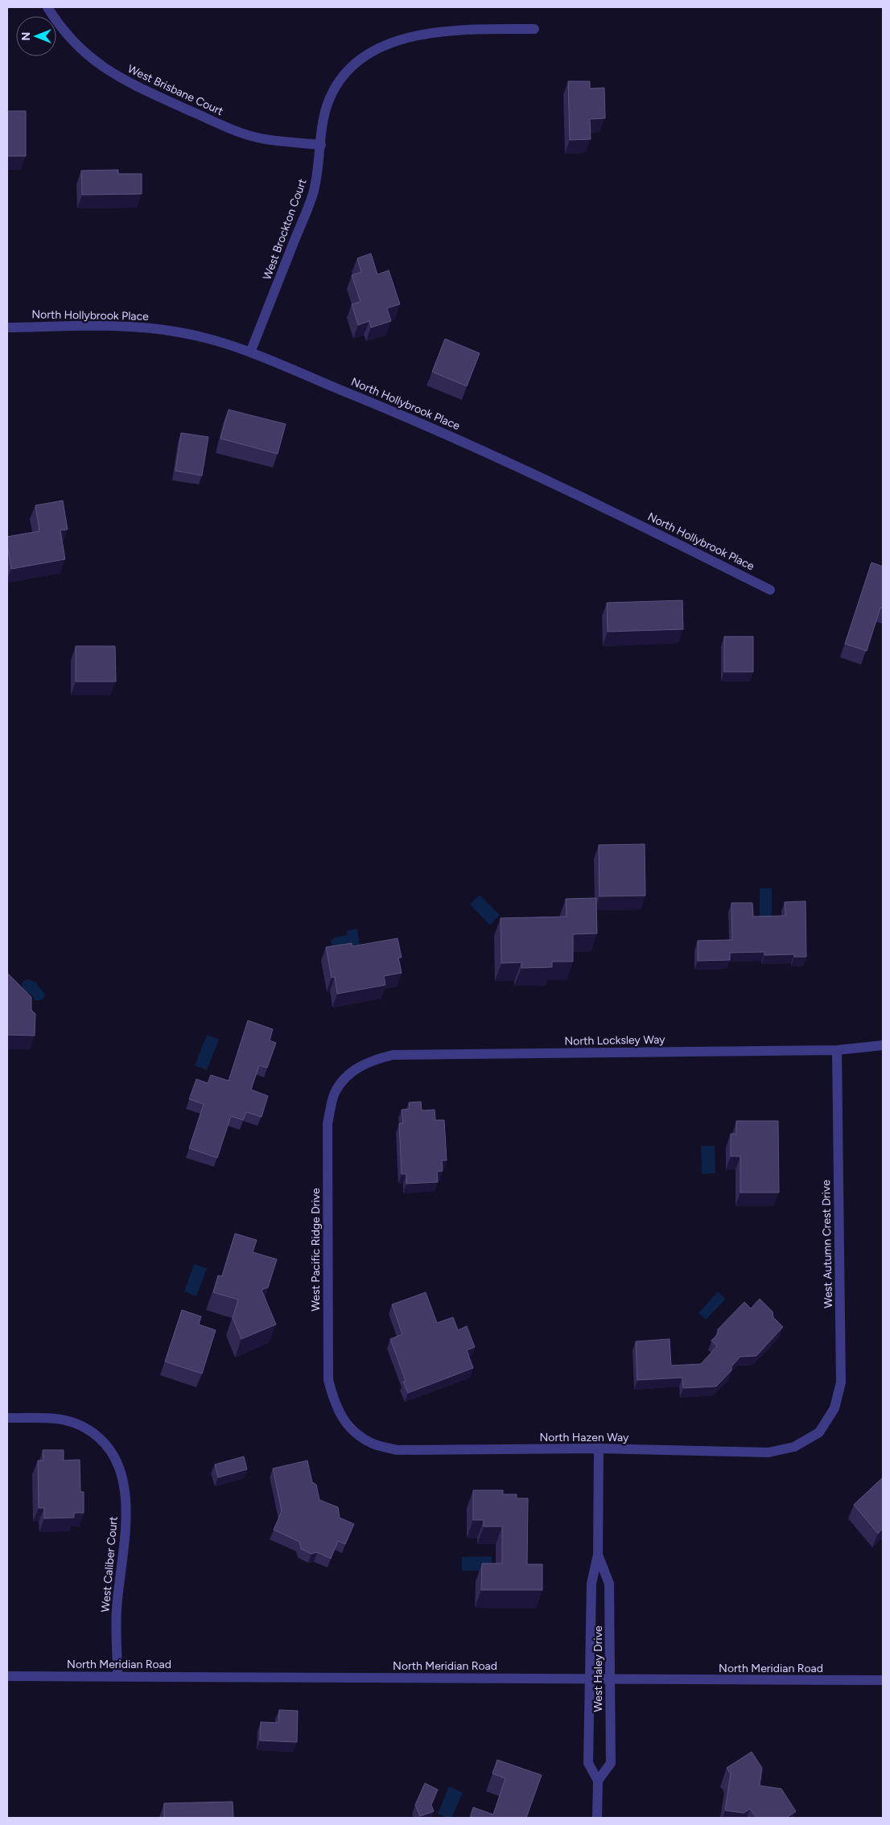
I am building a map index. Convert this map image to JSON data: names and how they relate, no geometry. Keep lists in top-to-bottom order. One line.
{"streets":{"street":["West Brisbane Court","West Brockton Court","North Hollybrook Place","North Locksley Way","West Autumn Crest Drive","West Pacific Ridge Drive","North Hazen Way","West Caliber Court","North Meridian Road","West Haley Drive"]},"crossings":[["West Brisbane Court","West Brockton Court"],["West Brockton Court","North Hollybrook Place"],["North Locksley Way","West Autumn Crest Drive"],["North Locksley Way","West Pacific Ridge Drive"],["West Autumn Crest Drive","North Hazen Way"],["West Pacific Ridge Drive","North Hazen Way"],["North Hazen Way","West Haley Drive"],["West Caliber Court","North Meridian Road"],["North Meridian Road","West Haley Drive"]],"north":"left"}
